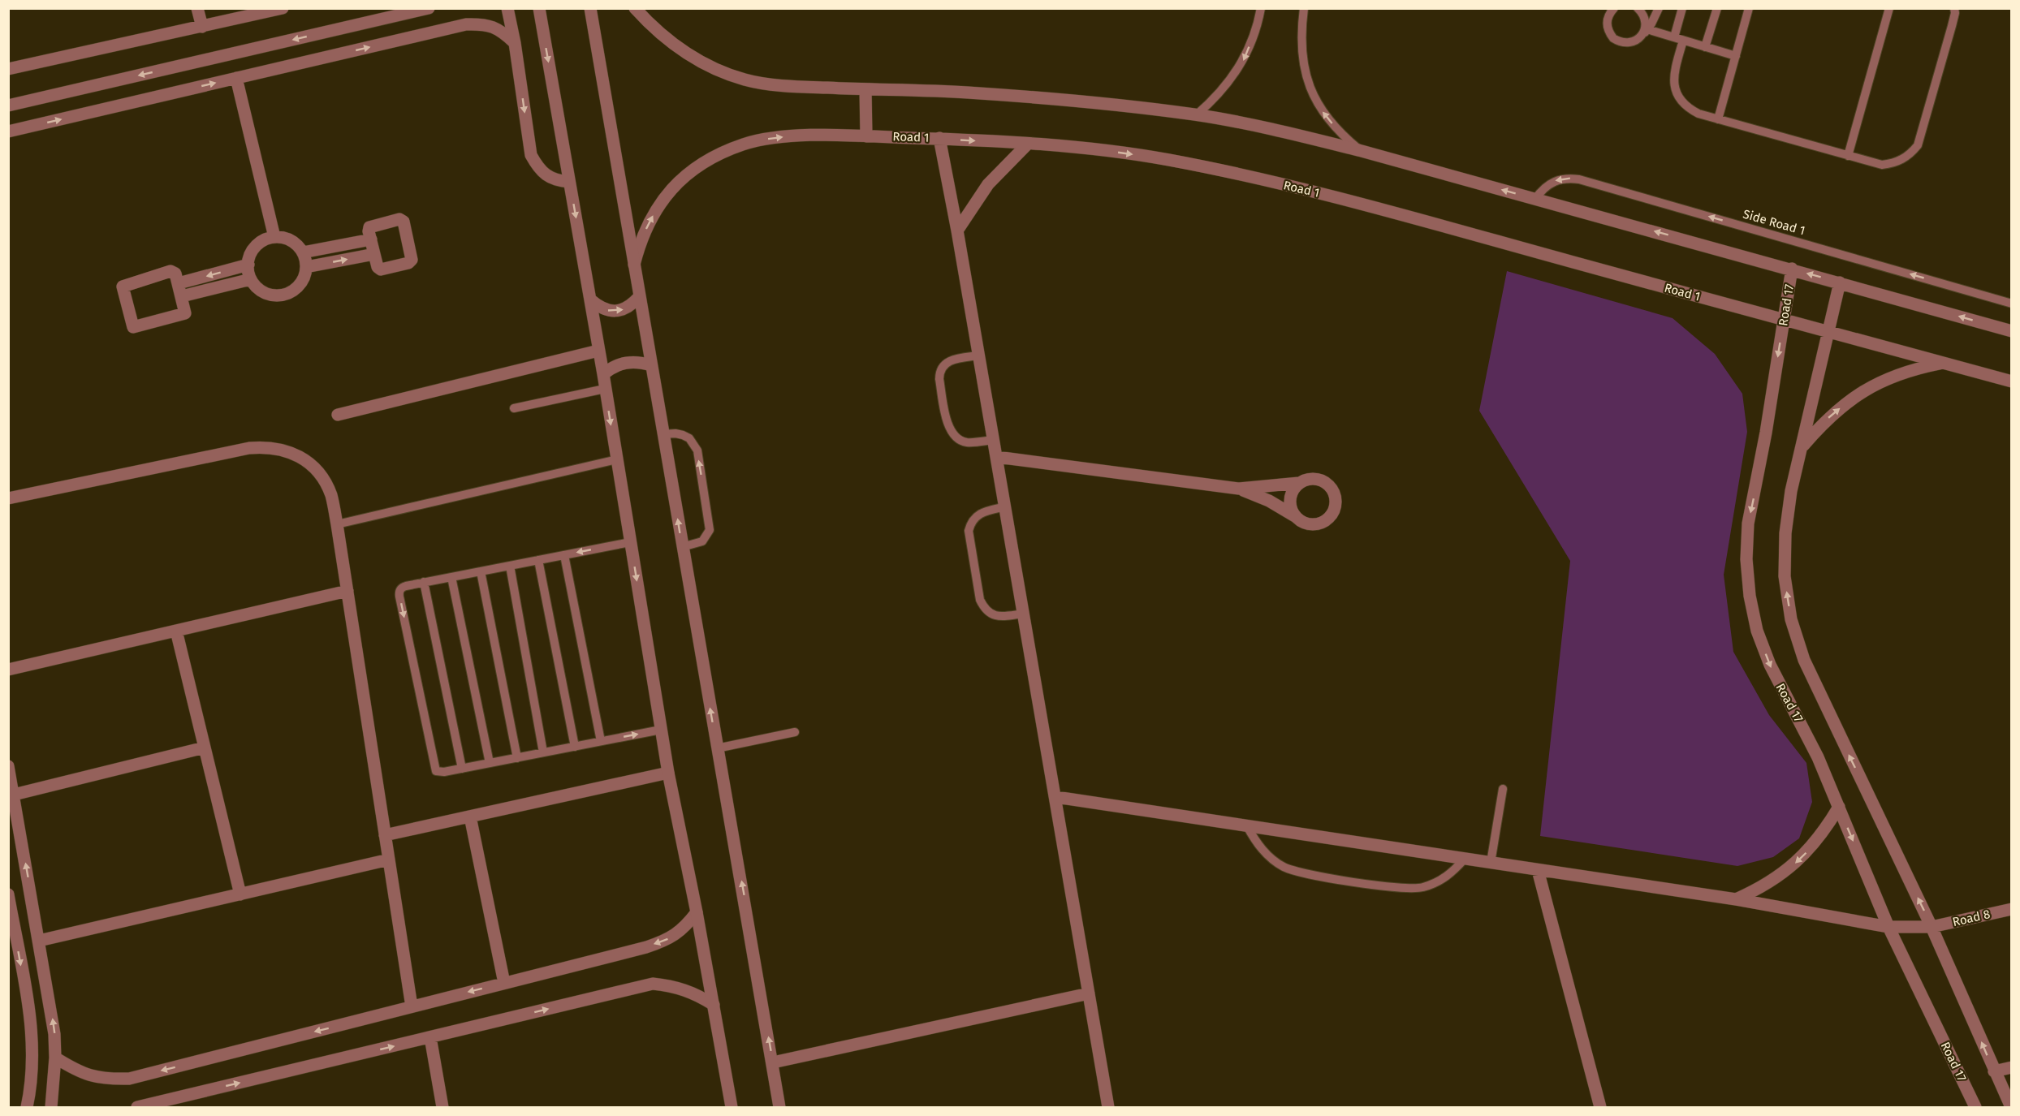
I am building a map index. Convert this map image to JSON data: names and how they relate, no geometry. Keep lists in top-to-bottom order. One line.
{"streets":{"street":["Road 1","Road 17","Road 8"],"lane":["Side Road 1"]},"crossings":[["Road 1","Road 17"],["Road 17","Road 8"]],"one_way":["Side Road 1"]}
